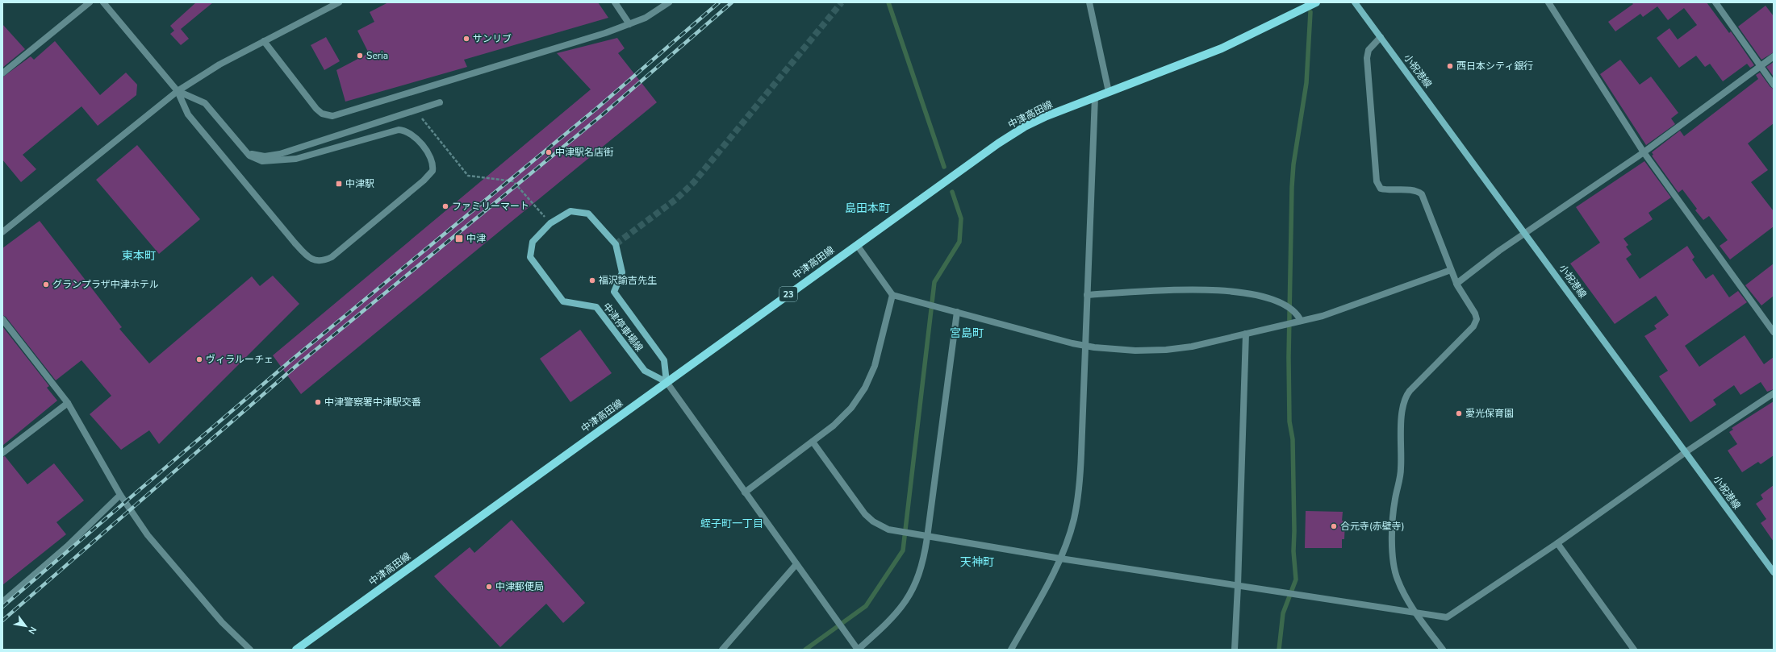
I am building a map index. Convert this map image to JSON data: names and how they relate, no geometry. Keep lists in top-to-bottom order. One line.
{"streets":{"main road":["小祝港線","中津高田線","23","中津停車場線"]},"crossings":[["中津高田線","中津停車場線"]],"districts":["島田本町","東本町","宮島町","蛭子町一丁目","天神町"],"places":{"other":["サンリブ","Seria","西日本シティ銀行","中津駅名店街","ファミリーマート","福沢諭吉先生","グランプラザ中津ホテル","ヴィラルーチェ","中津警察署中津駅交番","愛光保育園","合元寺(赤壁寺)","中津郵便局"],"transit":["中津駅","中津"]},"north":"bottom right"}
